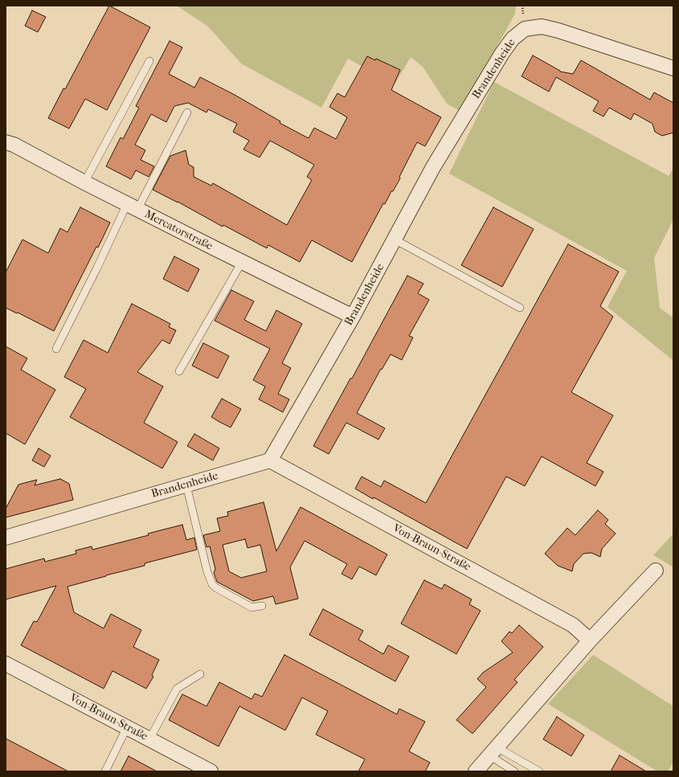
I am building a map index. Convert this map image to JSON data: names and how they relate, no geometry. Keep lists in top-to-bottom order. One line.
{"streets":{"street":["Brandenheide","Mercatorstraße","Von-Braun-Straße"]},"crossings":[["Brandenheide","Mercatorstraße"],["Brandenheide","Von-Braun-Straße"]]}
